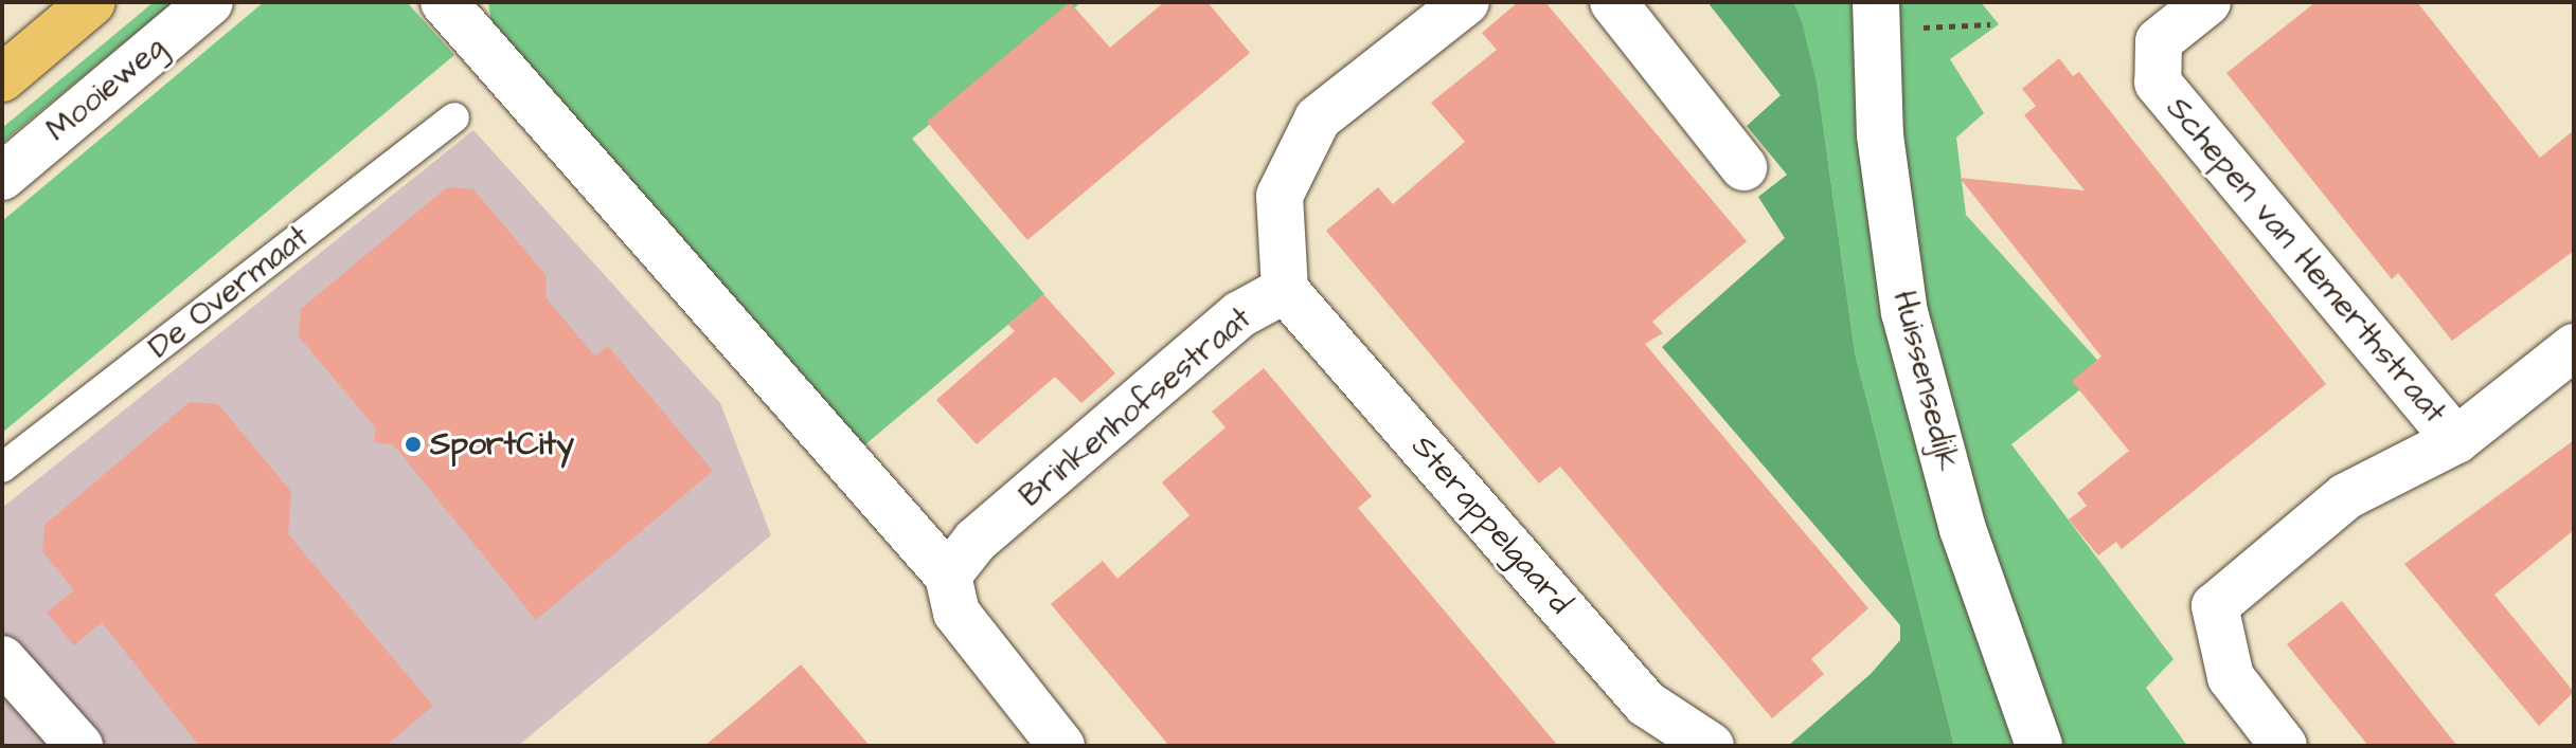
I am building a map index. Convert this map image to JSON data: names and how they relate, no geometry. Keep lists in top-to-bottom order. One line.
{"streets":{"street":["Mooieweg","Schepen van Hemerthstraat","Huissensedijk","Brinkenhofsestraat","Sterappelgaard"],"lane":["De Overmaat"]},"crossings":[["Brinkenhofsestraat","Sterappelgaard"]],"places":["SportCity"]}
